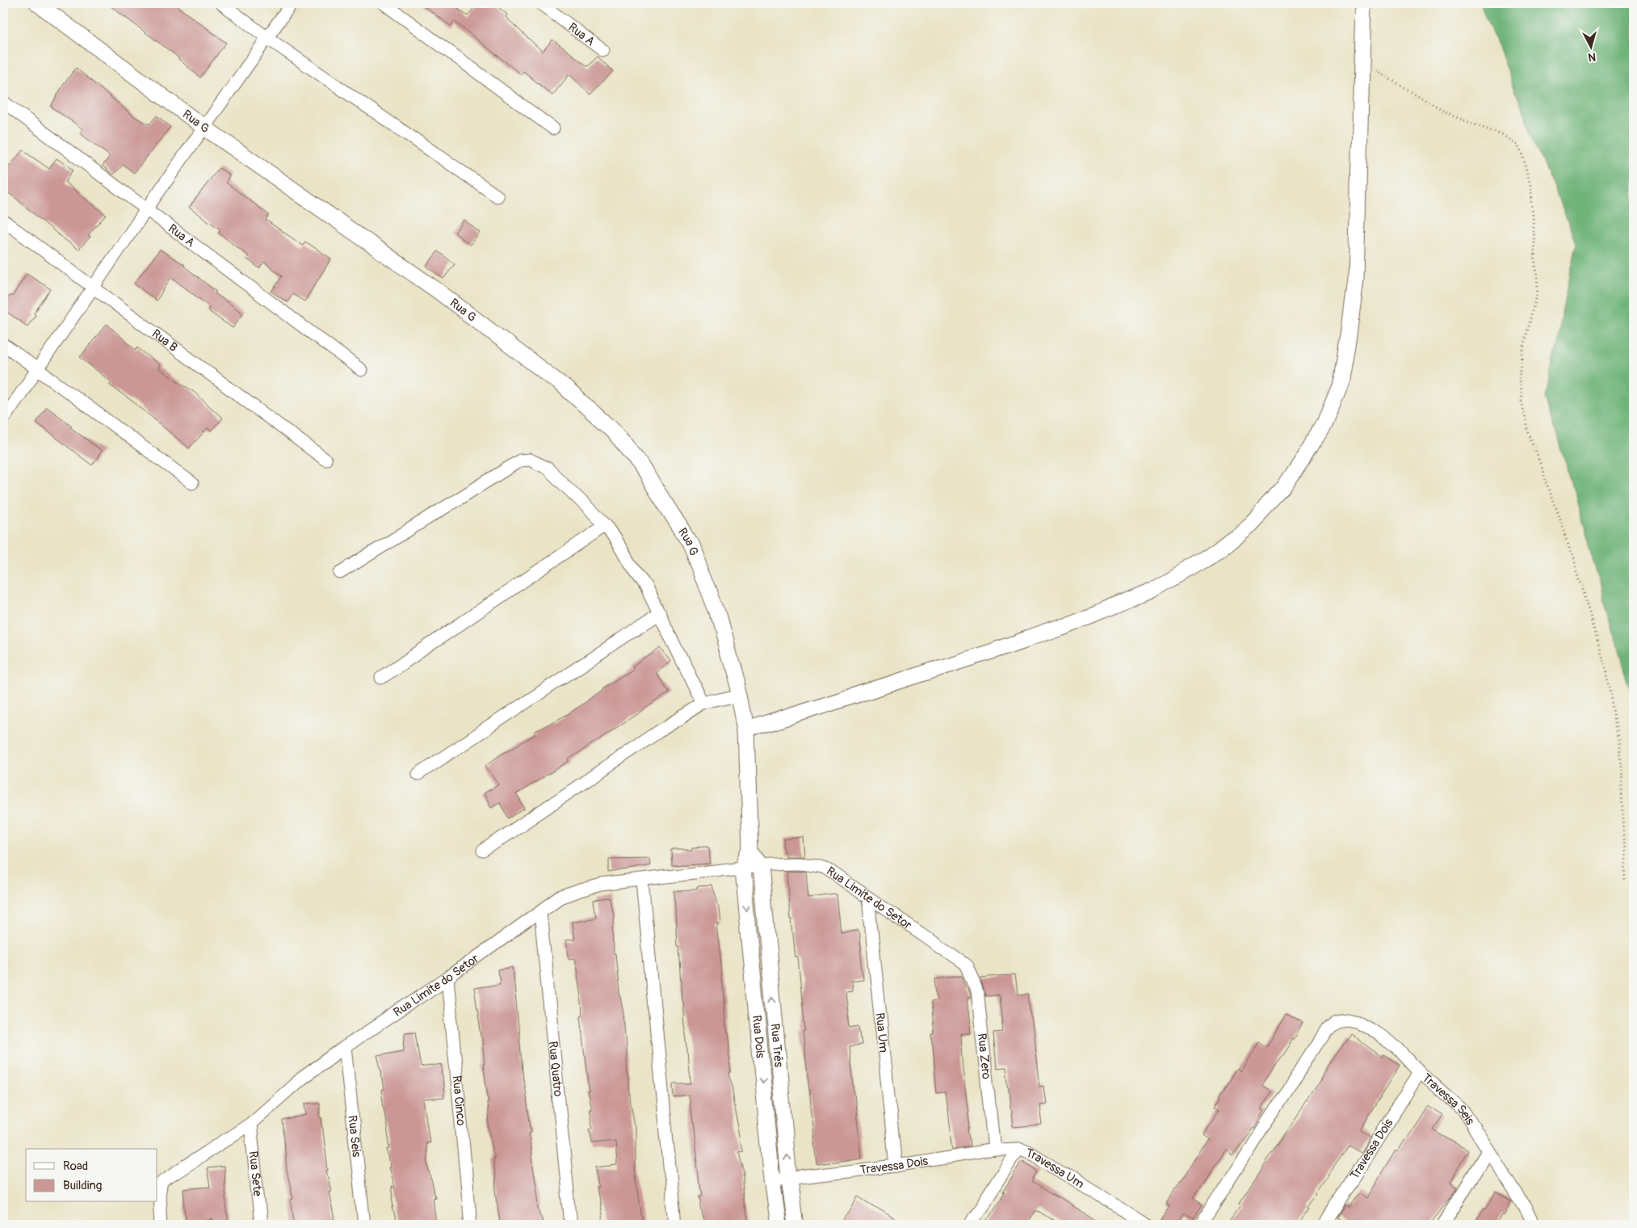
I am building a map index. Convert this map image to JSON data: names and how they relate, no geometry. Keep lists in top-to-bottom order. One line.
{"streets":{"street":["Rua A","Rua G","Rua B","Rua Limite do Setor","Rua Um","Rua Dois","Rua Três","Rua Zero","Rua Quatro","Travessa Seis","Rua Cinco","Rua Seis","Travessa Dois","Travessa Um","Rua Sete"]},"crossings":[["Rua G","Rua Dois"],["Rua Limite do Setor","Rua Um"],["Rua Limite do Setor","Rua Dois"],["Rua Limite do Setor","Rua Três"],["Rua Limite do Setor","Rua Zero"],["Rua Limite do Setor","Rua Quatro"],["Rua Limite do Setor","Rua Cinco"],["Rua Limite do Setor","Rua Seis"],["Rua Limite do Setor","Rua Sete"],["Rua Um","Travessa Dois"],["Rua Dois","Travessa Dois"],["Rua Três","Travessa Dois"],["Rua Zero","Travessa Dois"],["Travessa Seis","Travessa Dois"],["Travessa Dois","Travessa Um"]],"legend":["Road","Building"],"north":"bottom"}
